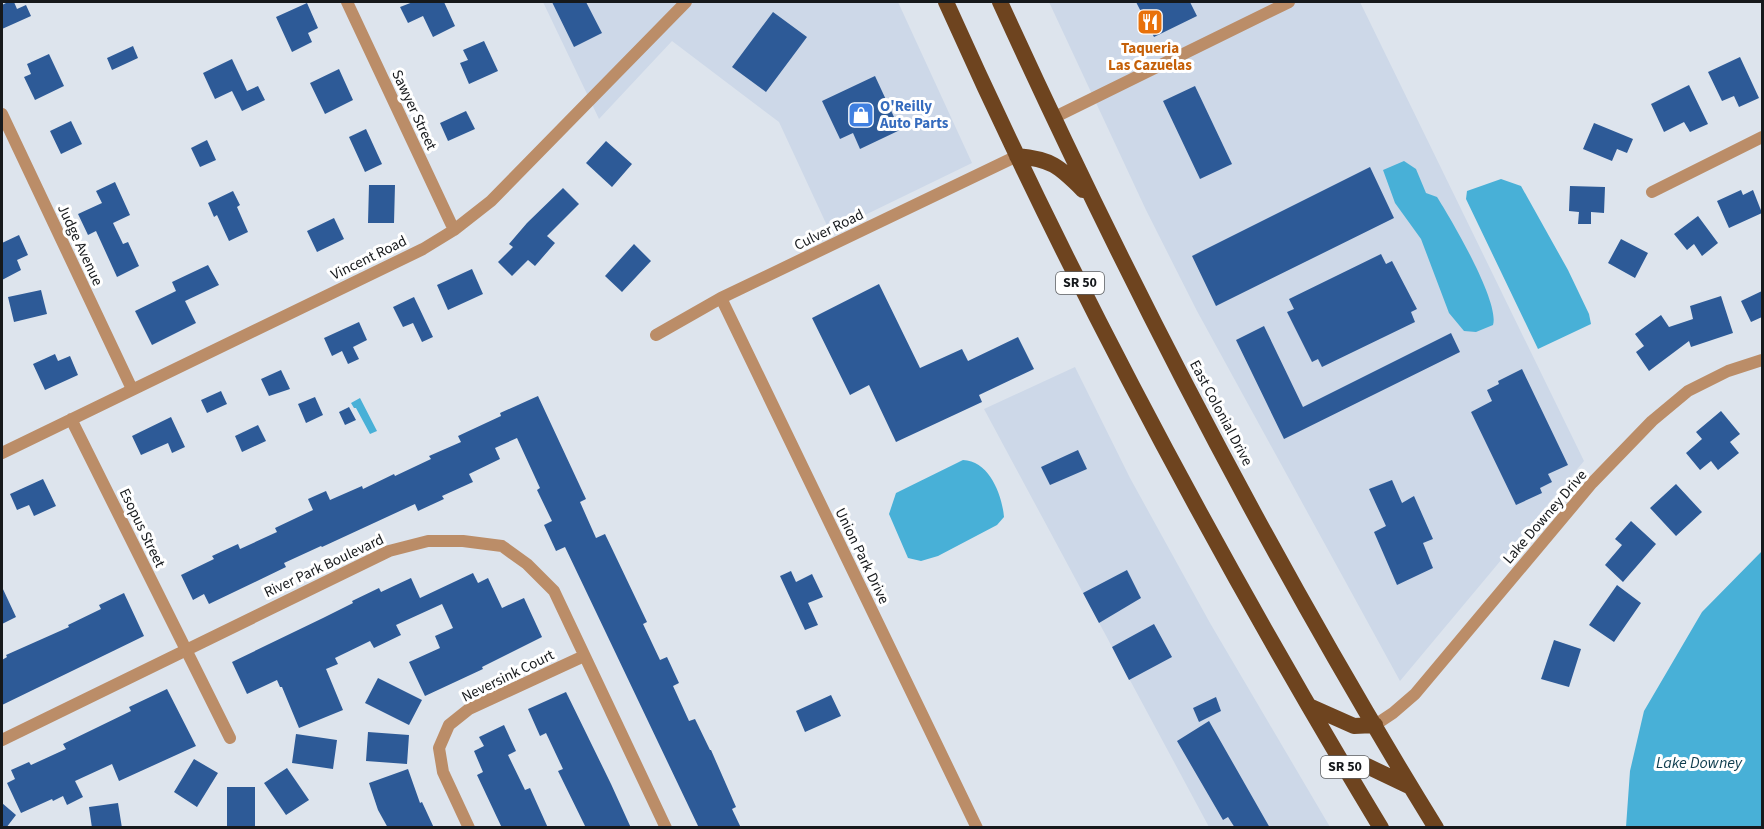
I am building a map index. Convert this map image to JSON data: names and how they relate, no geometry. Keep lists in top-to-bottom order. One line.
{"streets":{"highway":["SR 50","East Colonial Drive"],"street":["Sawyer Street","Culver Road","Judge Avenue","Vincent Road","Lake Downey Drive","Esopus Street","Union Park Drive","River Park Boulevard","Neversink Court"]},"crossings":[["Sawyer Street","Vincent Road"],["Culver Road","SR 50"],["Culver Road","Union Park Drive"],["Judge Avenue","Vincent Road"],["Vincent Road","Esopus Street"],["East Colonial Drive","Lake Downey Drive"],["Esopus Street","River Park Boulevard"],["River Park Boulevard","Neversink Court"]],"water":["Lake Downey"],"places":{"restaurant":["Taqueria Las Cazuelas"],"shop":["O'Reilly Auto Parts"]}}
